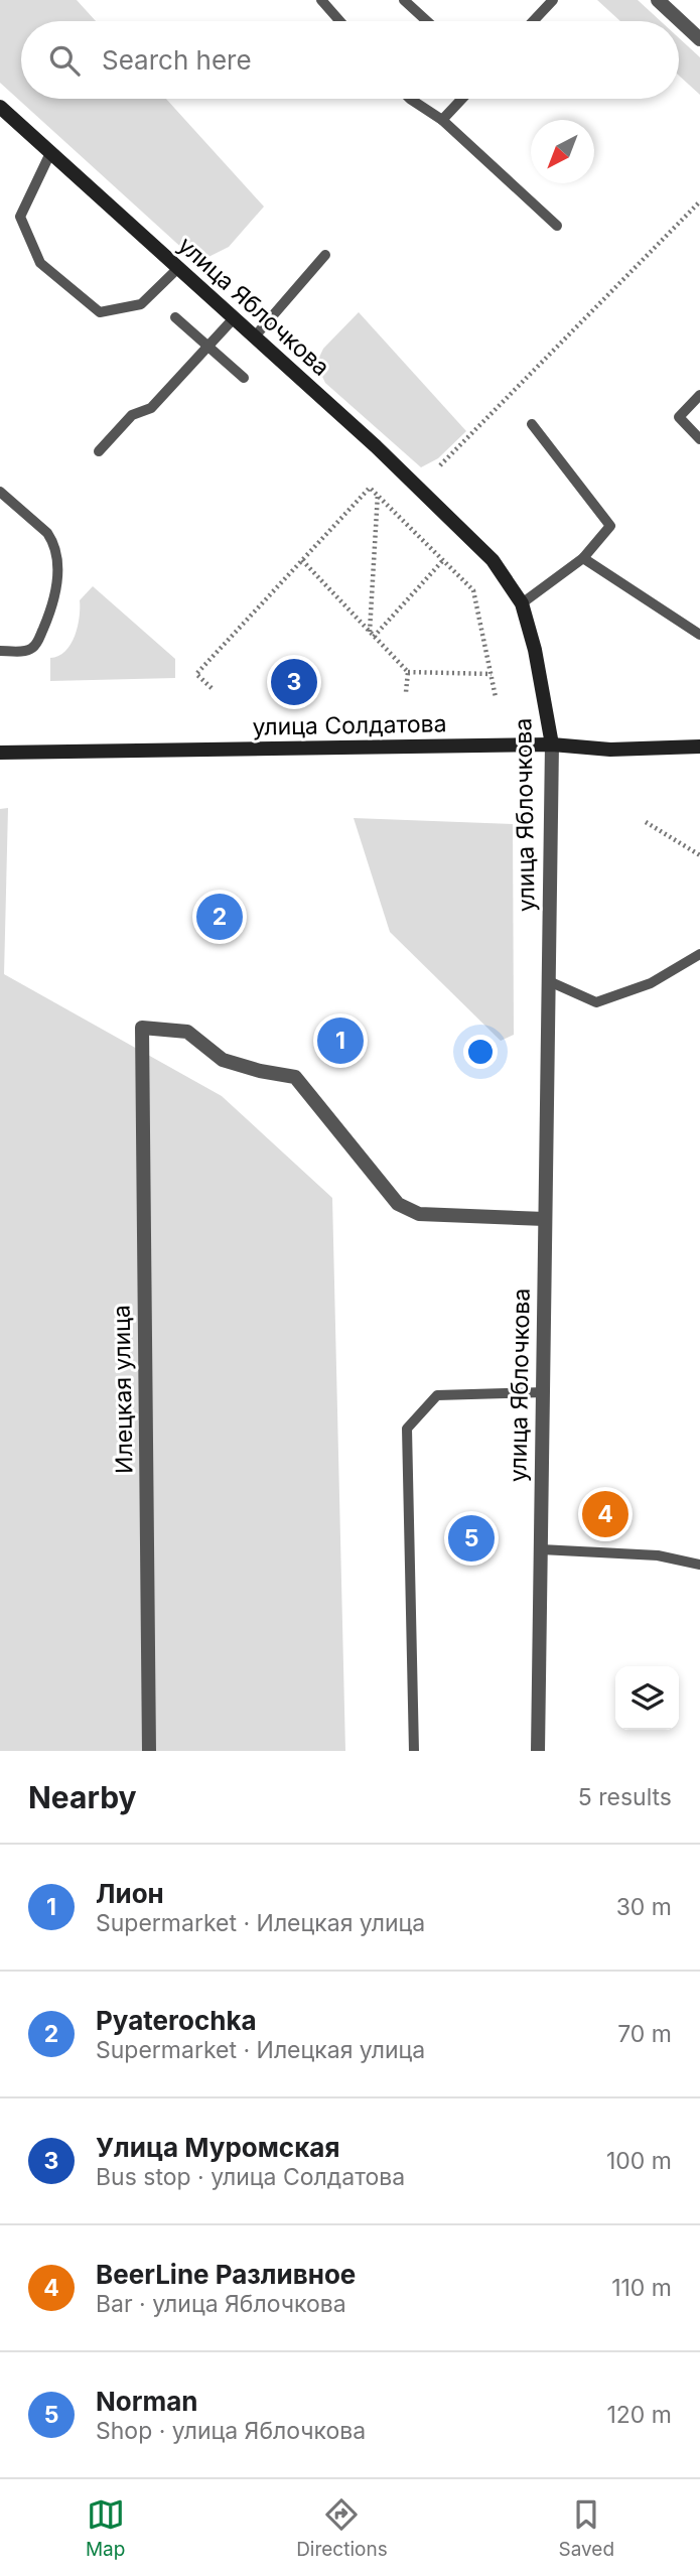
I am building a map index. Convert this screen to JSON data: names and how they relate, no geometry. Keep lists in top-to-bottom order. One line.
{"streets":{"street":["улица Яблочкова","улица Солдатова","Илецкая улица"]},"crossings":[["улица Яблочкова","улица Солдатова"],["улица Яблочкова","Илецкая улица"]],"north":"bottom left","page":{"search":"Search here","pins":["3","2","1","4","5"],"heading":["Nearby","5 results"],"list":[{"mark":"1","name":"Лион","note":"Supermarket · Илецкая улица","value":"30 m"},{"mark":"2","name":"Pyaterochka","note":"Supermarket · Илецкая улица","value":"70 m"},{"mark":"3","name":"Улица Муромская","note":"Bus stop · улица Солдатова","value":"100 m"},{"mark":"4","name":"BeerLine Разливное","note":"Bar · улица Яблочкова","value":"110 m"},{"mark":"5","name":"Norman","note":"Shop · улица Яблочкова","value":"120 m"}],"nav":["Map","Directions","Saved"]}}
